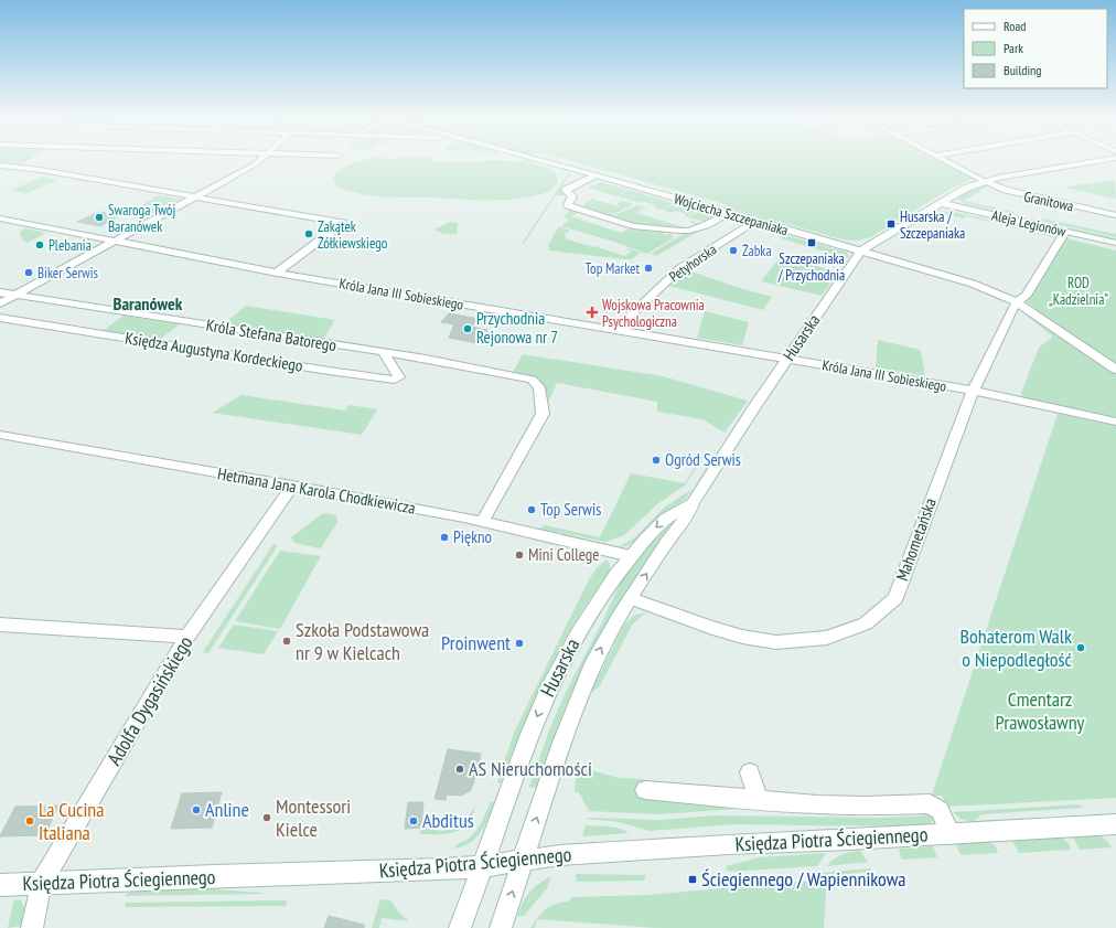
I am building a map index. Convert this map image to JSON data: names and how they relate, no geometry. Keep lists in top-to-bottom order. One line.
{"streets":{"street":["Granitowa","Wojciecha Szczepaniaka","Aleja Legionów","Petyhorska","Króla Jana III Sobieskiego","Króla Stefana Batorego","Husarska","Księdza Augustyna Kordeckiego","Hetmana Jana Karola Chodkiewicza","Mahometańska","Adolfa Dygasińskiego","Księdza Piotra Ściegiennego"]},"crossings":[["Granitowa","Husarska"],["Wojciecha Szczepaniaka","Petyhorska"],["Wojciecha Szczepaniaka","Husarska"],["Wojciecha Szczepaniaka","Mahometańska"],["Aleja Legionów","Husarska"],["Aleja Legionów","Mahometańska"],["Petyhorska","Króla Jana III Sobieskiego"],["Króla Jana III Sobieskiego","Husarska"],["Króla Jana III Sobieskiego","Mahometańska"],["Króla Stefana Batorego","Księdza Augustyna Kordeckiego"],["Króla Stefana Batorego","Hetmana Jana Karola Chodkiewicza"],["Husarska","Hetmana Jana Karola Chodkiewicza"],["Husarska","Mahometańska"],["Husarska","Księdza Piotra Ściegiennego"],["Hetmana Jana Karola Chodkiewicza","Adolfa Dygasińskiego"],["Adolfa Dygasińskiego","Księdza Piotra Ściegiennego"]],"districts":["Baranówek"],"parks":["ROD „Kadzielnia”","Cmentarz Prawosławny"],"places":{"other":["Swaroga Twój Baranówek","Zakątek Żółkiewskiego","Plebania","Żabka","Top Market","Biker Serwis","Przychodnia Rejonowa nr 7","Ogród Serwis","Top Serwis","Piękno","Mini College","Szkoła Podstawowa nr 9 w Kielcach","Proinwent","Bohaterom Walk o Niepodległość","AS Nieruchomości","Anline","Montessori Kielce","La Cucina Italiana","Abditus"],"transit":["Husarska / Szczepaniaka","Szczepaniaka / Przychodnia","Ściegiennego / Wapiennikowa"],"health":["Wojskowa Pracownia Psychologiczna"]},"legend":["Road","Park","Building"]}
